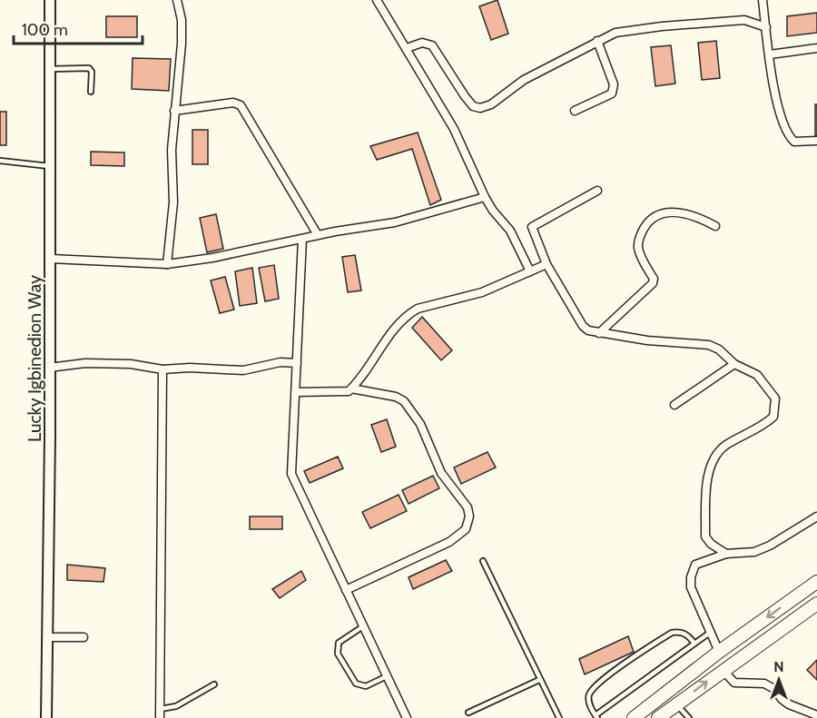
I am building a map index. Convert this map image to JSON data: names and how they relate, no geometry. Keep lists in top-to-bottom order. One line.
{"streets":{"street":["Lucky Igbinedion Way"]},"scale_bar":"100 m","north":"top"}
